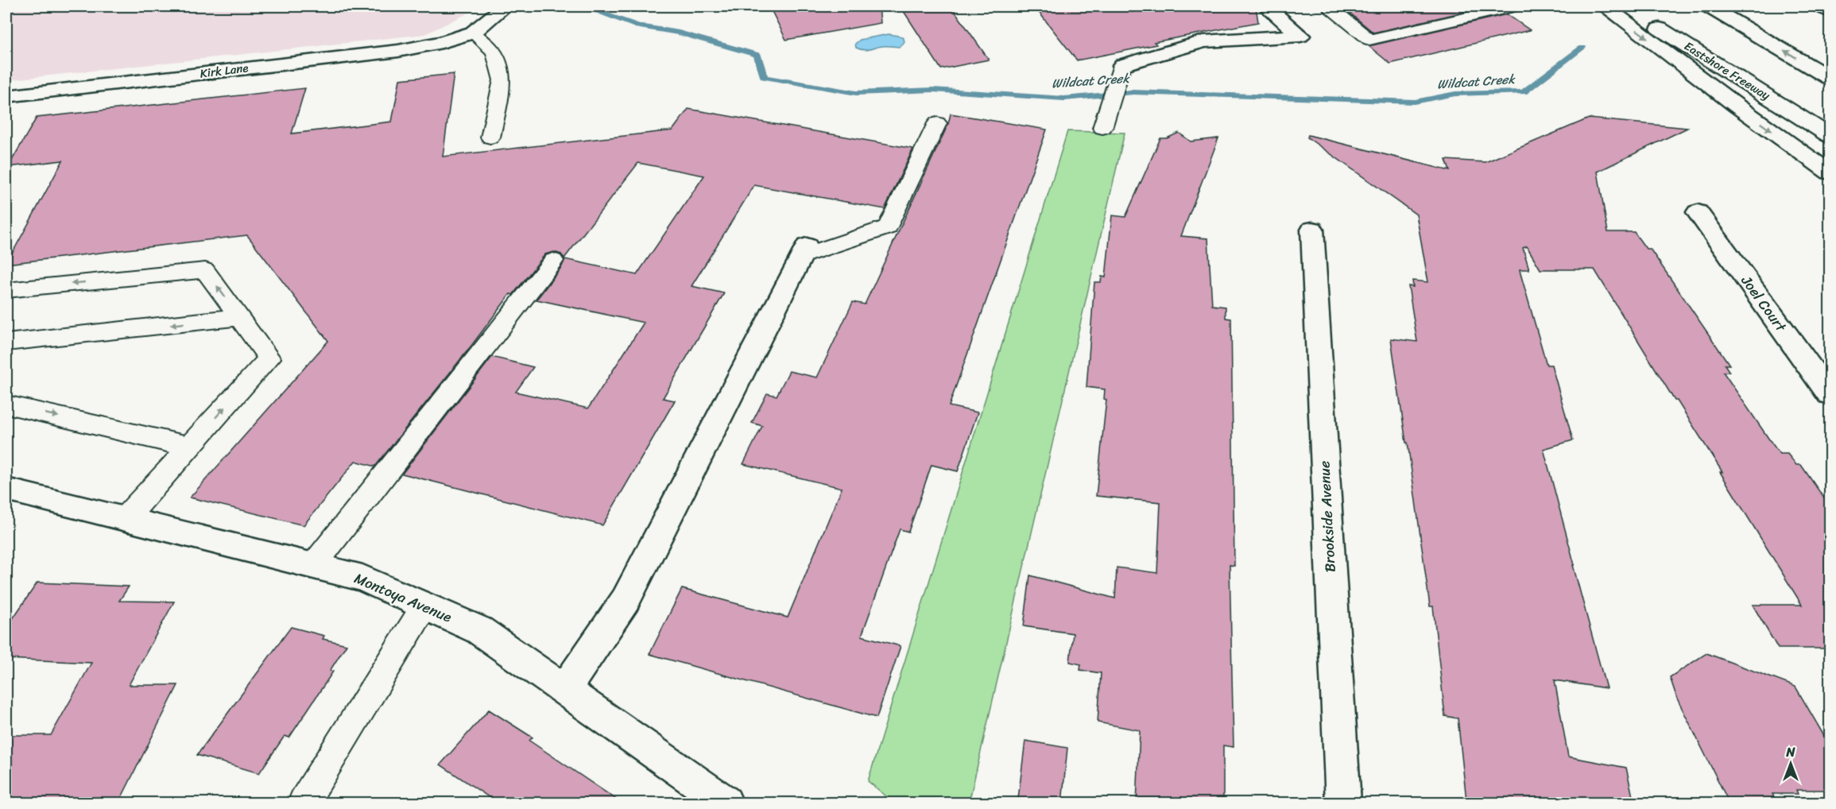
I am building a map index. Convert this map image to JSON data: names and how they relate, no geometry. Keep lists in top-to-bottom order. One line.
{"streets":{"main road":["Kirk Lane","Eastshore Freeway","Joel Court","Brookside Avenue","Montoya Avenue"]},"water":["Wildcat Creek"],"north":"top"}
